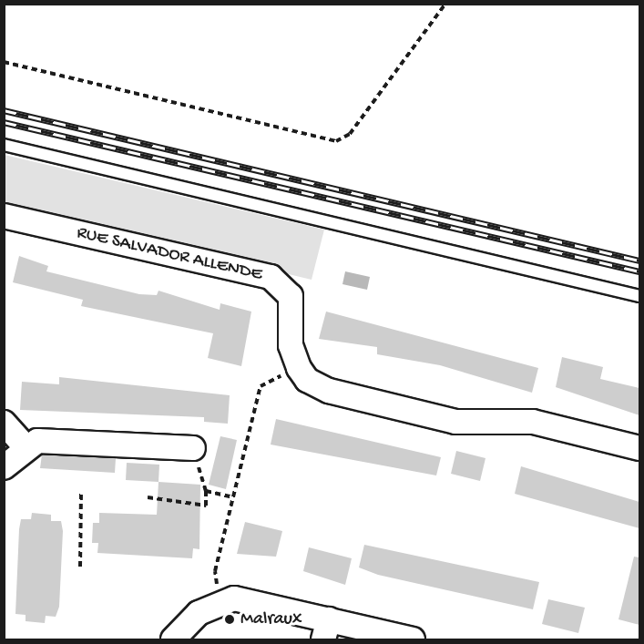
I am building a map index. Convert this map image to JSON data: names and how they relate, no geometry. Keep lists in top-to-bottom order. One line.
{"streets":{"street":["RUE SALVADOR ALLENDE"]},"places":["Malraux"]}
